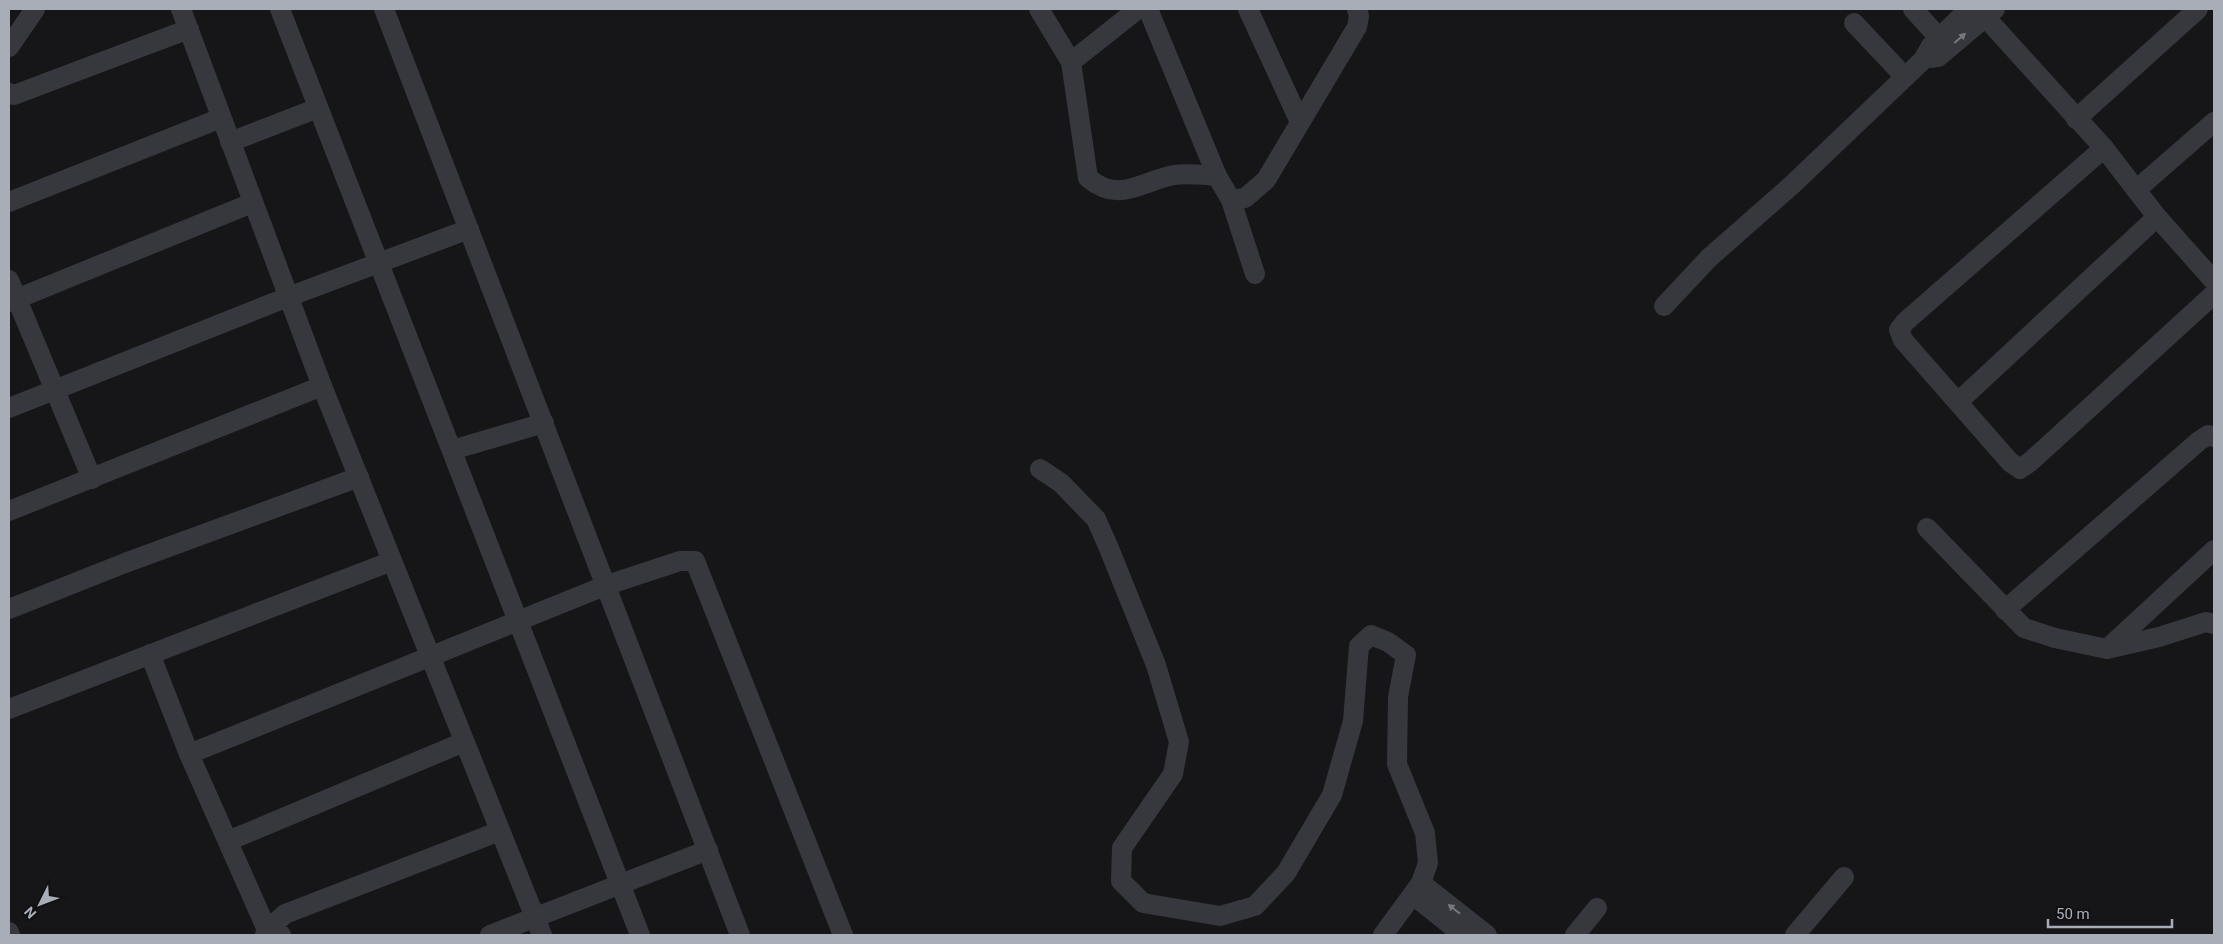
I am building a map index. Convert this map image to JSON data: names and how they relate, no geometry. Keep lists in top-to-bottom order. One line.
{"scale_bar":"50 m","north":"bottom left"}
